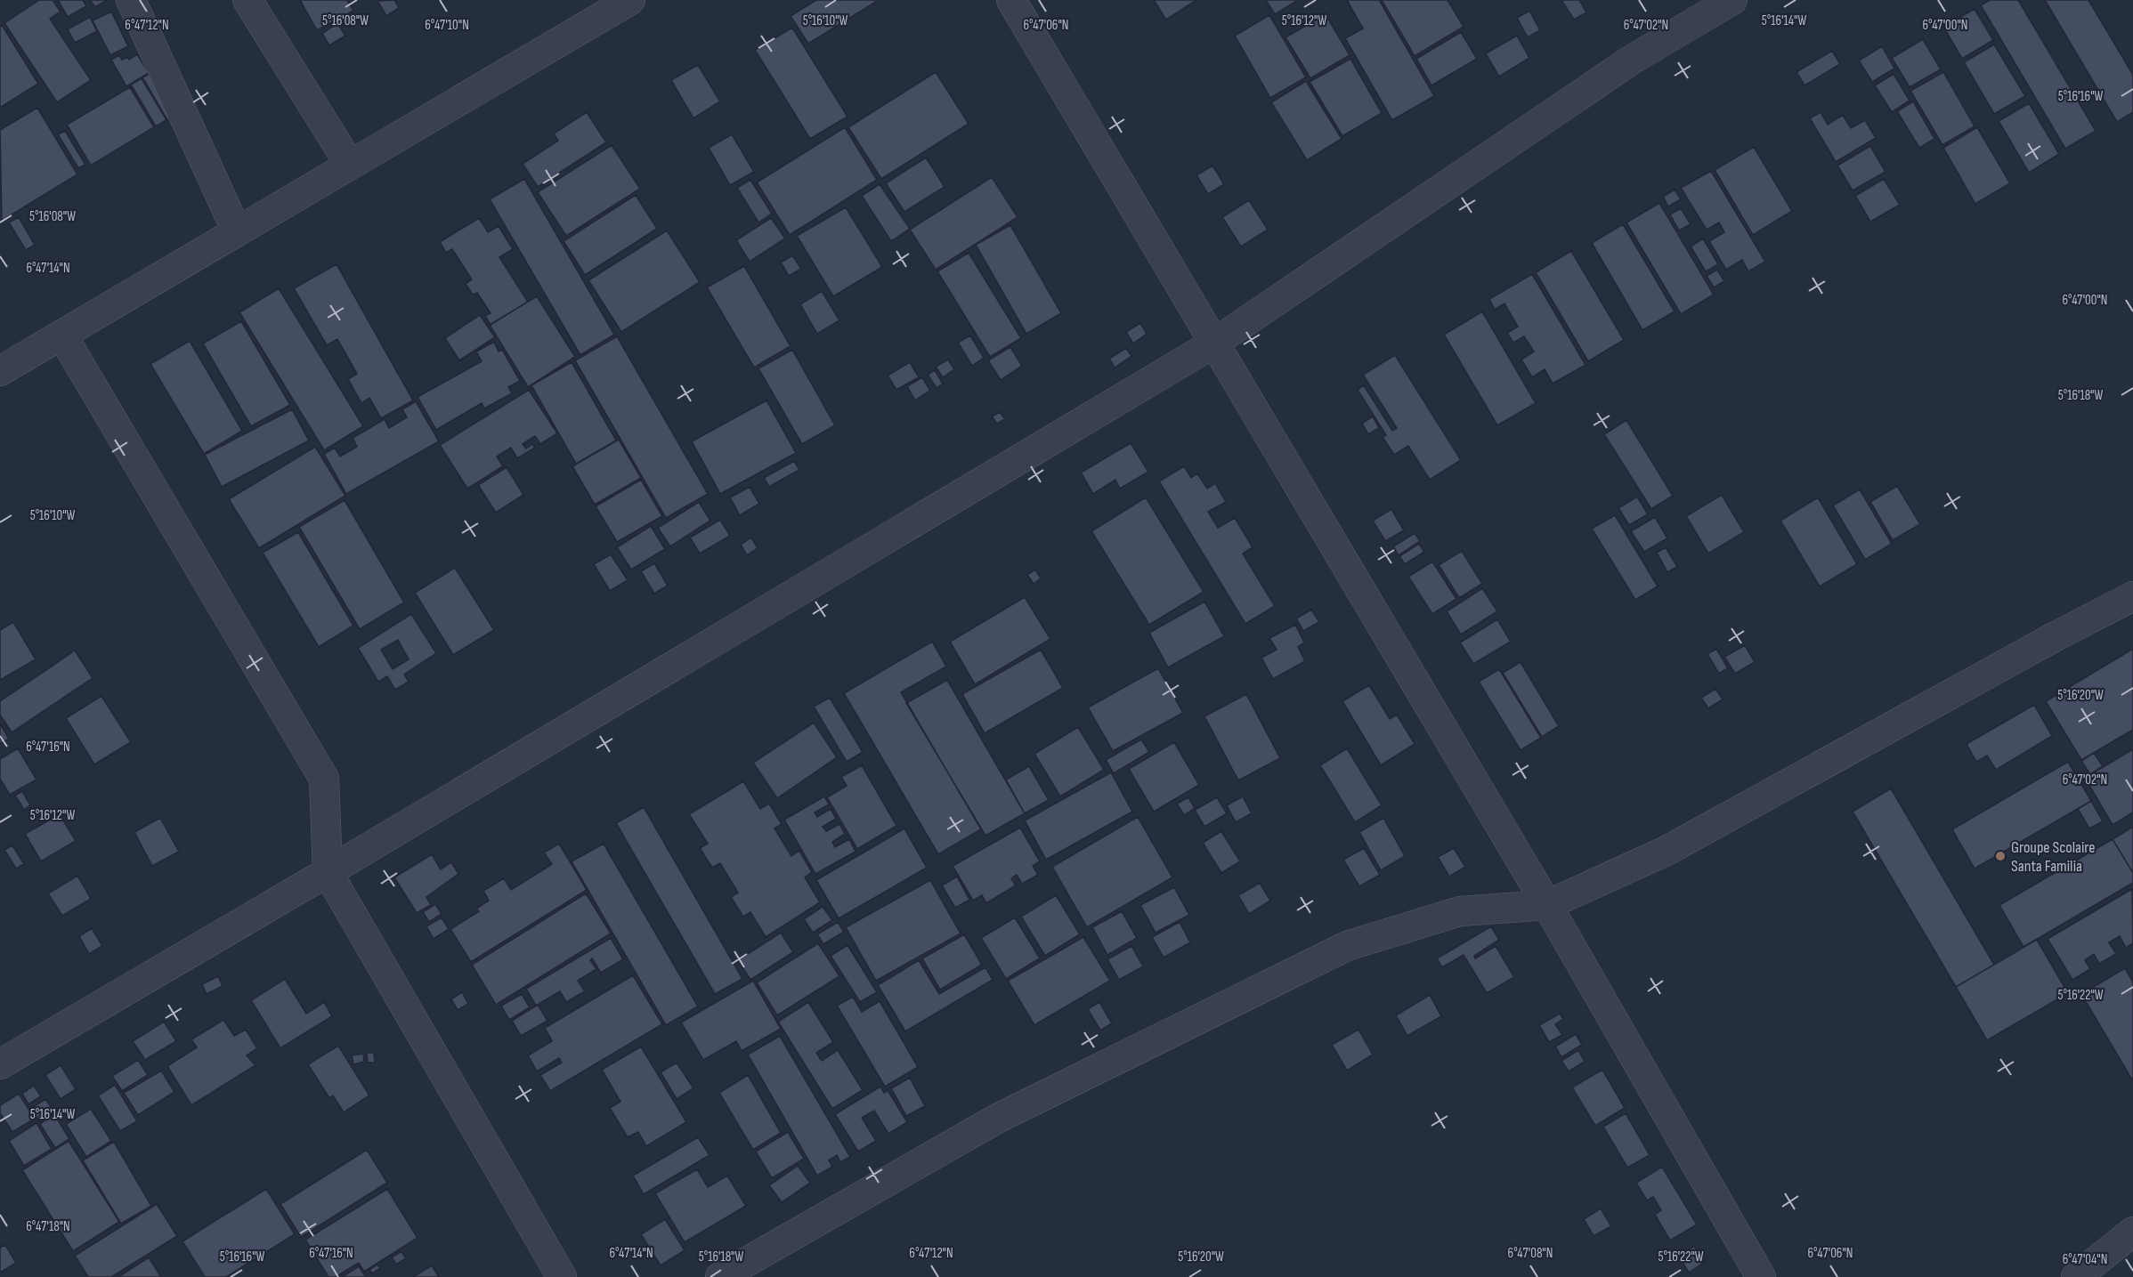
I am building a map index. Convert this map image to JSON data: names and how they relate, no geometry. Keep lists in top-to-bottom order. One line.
{"places":["Groupe Scolaire Santa Familia"],"coordinates":["5°16'10\"W","5°16'08\"W","5°16'12\"W","5°16'14\"W","6°47'02\"N","6°47'12\"N","6°47'10\"N","6°47'06\"N","6°47'00\"N","5°16'16\"W","6°47'14\"N","5°16'18\"W","5°16'20\"W","6°47'16\"N","5°16'22\"W","6°47'18\"N","6°47'08\"N","6°47'04\"N"]}
